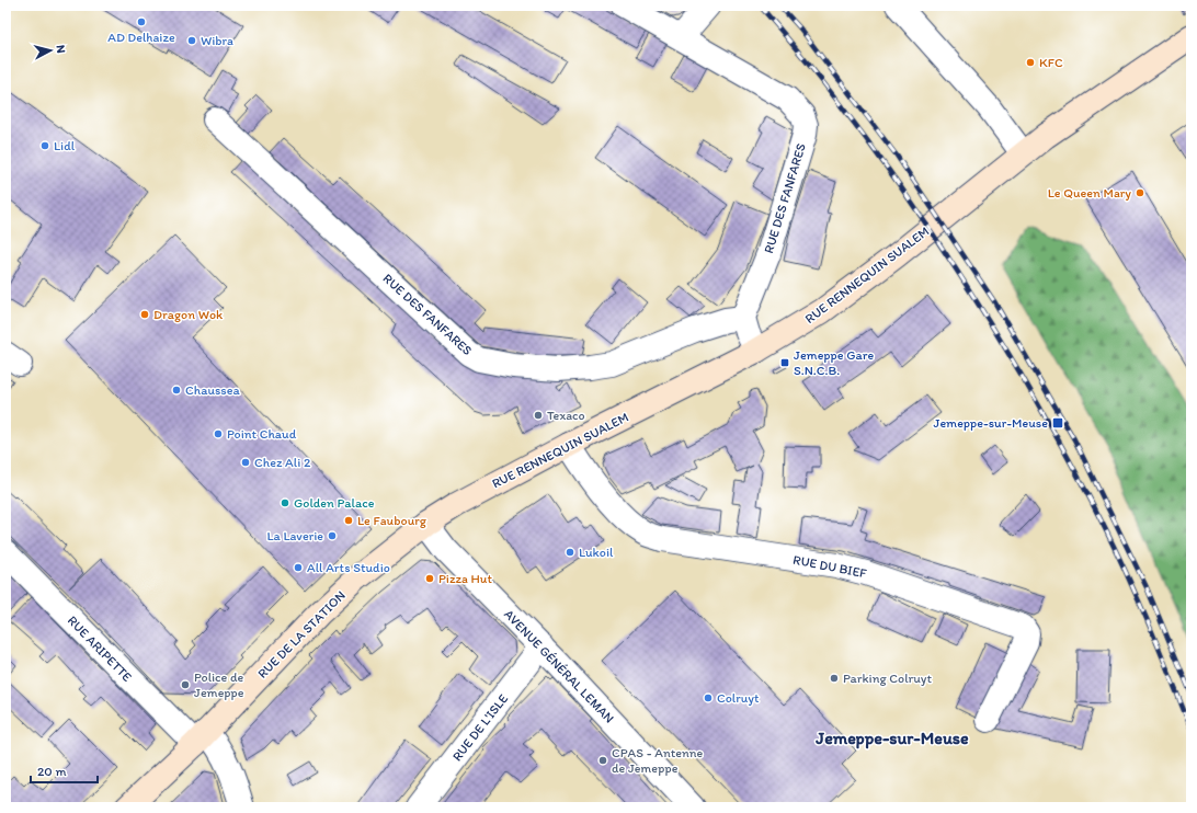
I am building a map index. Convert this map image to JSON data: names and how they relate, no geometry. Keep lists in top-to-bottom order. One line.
{"streets":{"street":["RUE DES FANFARES","RUE RENNEQUIN SUALEM","RUE DU BIEF","RUE DE LA STATION","RUE ARIPETTE","AVENUE GÉNÉRAL LEMAN","RUE DE L'ISLE"]},"crossings":[["RUE RENNEQUIN SUALEM","RUE DU BIEF"],["RUE RENNEQUIN SUALEM","RUE DE LA STATION"],["RUE RENNEQUIN SUALEM","AVENUE GÉNÉRAL LEMAN"],["RUE DE LA STATION","RUE ARIPETTE"],["RUE DE LA STATION","AVENUE GÉNÉRAL LEMAN"],["AVENUE GÉNÉRAL LEMAN","RUE DE L'ISLE"]],"districts":["Jemeppe-sur-Meuse"],"places":{"other":["AD Delhaize","Wibra","KFC","Lidl","Le Queen Mary","Dragon Wok","Chaussea","Texaco","Point Chaud","Chez Ali 2","Golden Palace","Le Faubourg","La Laverie","Lukoil","All Arts Studio","Pizza Hut","Parking Colruyt","Police de Jemeppe","Colruyt","CPAS - Antenne de Jemeppe"],"transit":["Jemeppe Gare S.N.C.B.","Jemeppe-sur-Meuse"]},"scale_bar":"20 m","north":"right"}
